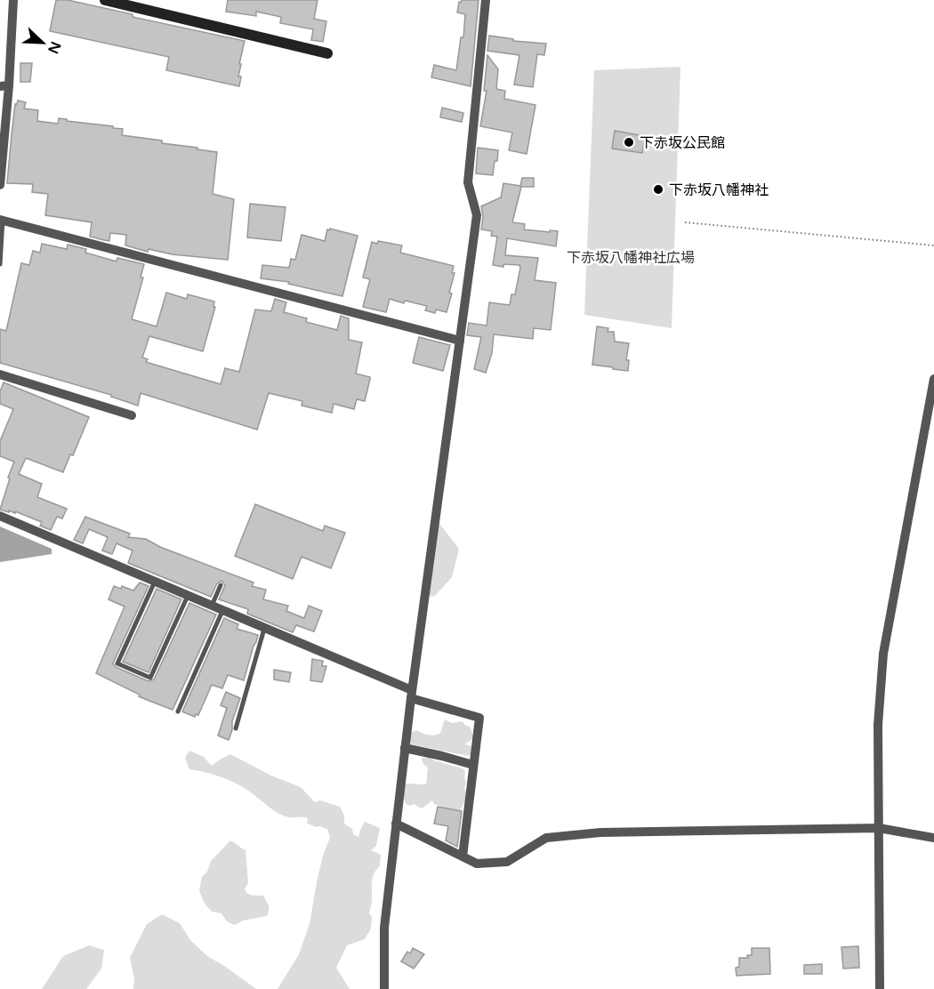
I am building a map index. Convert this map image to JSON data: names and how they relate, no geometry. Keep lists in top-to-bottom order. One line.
{"parks":["下赤坂八幡神社広場"],"places":["下赤坂公民館","下赤坂八幡神社"],"north":"bottom right"}
